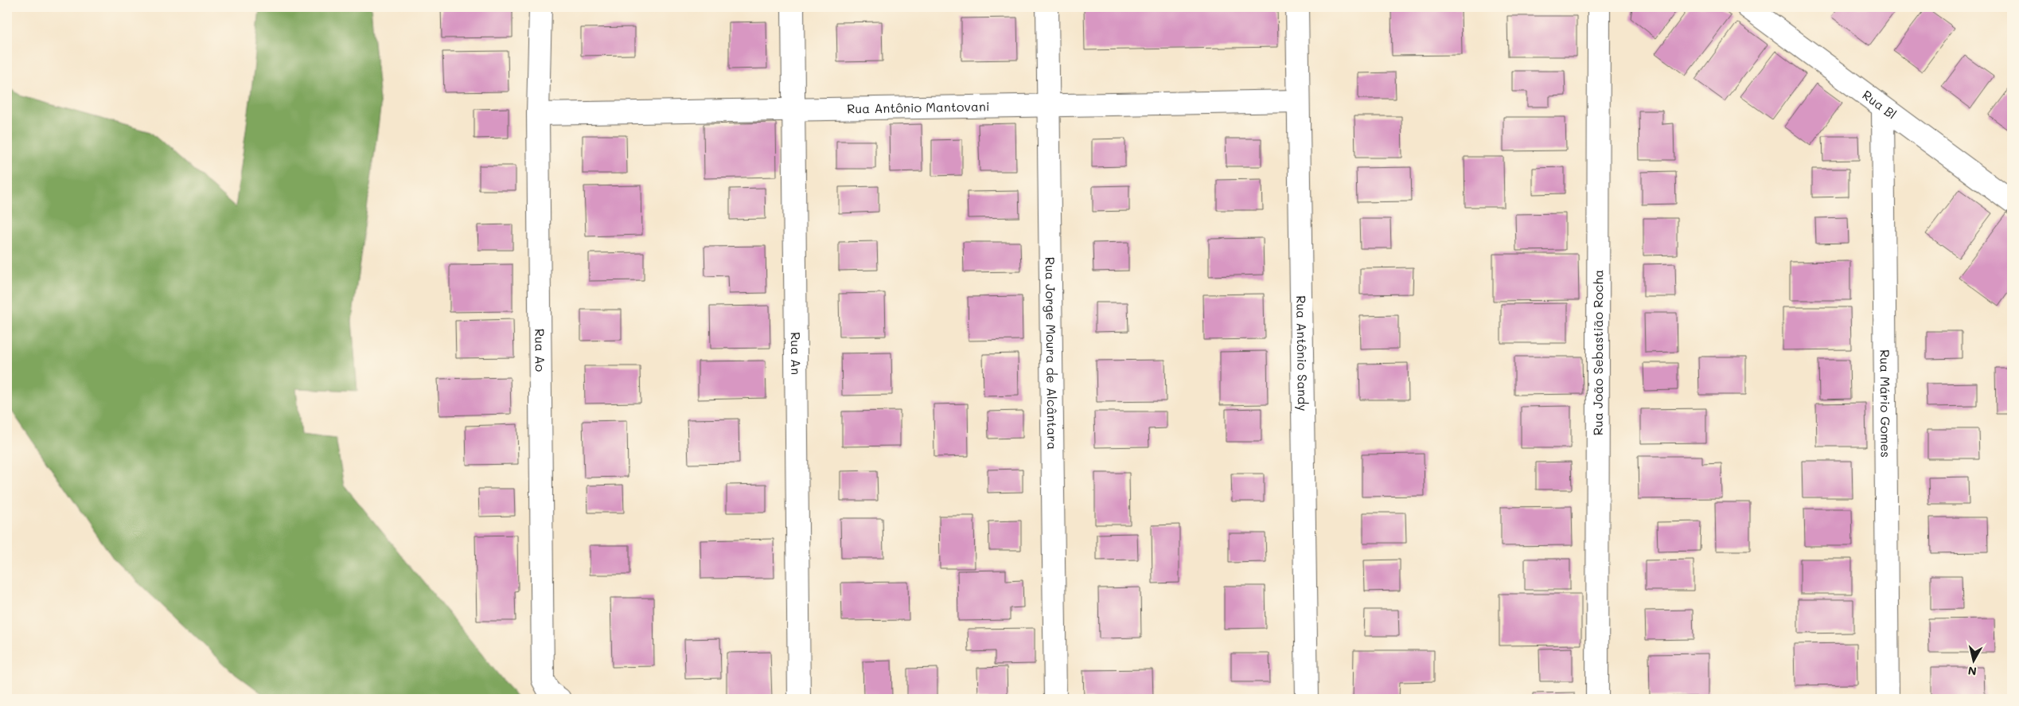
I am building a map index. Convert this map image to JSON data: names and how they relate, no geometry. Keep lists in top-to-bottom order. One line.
{"streets":{"street":["Rua Bl","Rua Antônio Mantovani","Rua Ao","Rua Jorge Moura de Alcântara","Rua An","Rua Antônio Sandy","Rua João Sebastião Rocha","Rua Mário Gomes"]},"crossings":[["Rua Bl","Rua Mário Gomes"],["Rua Antônio Mantovani","Rua Ao"],["Rua Antônio Mantovani","Rua Jorge Moura de Alcântara"],["Rua Antônio Mantovani","Rua An"],["Rua Antônio Mantovani","Rua Antônio Sandy"]],"north":"bottom"}
